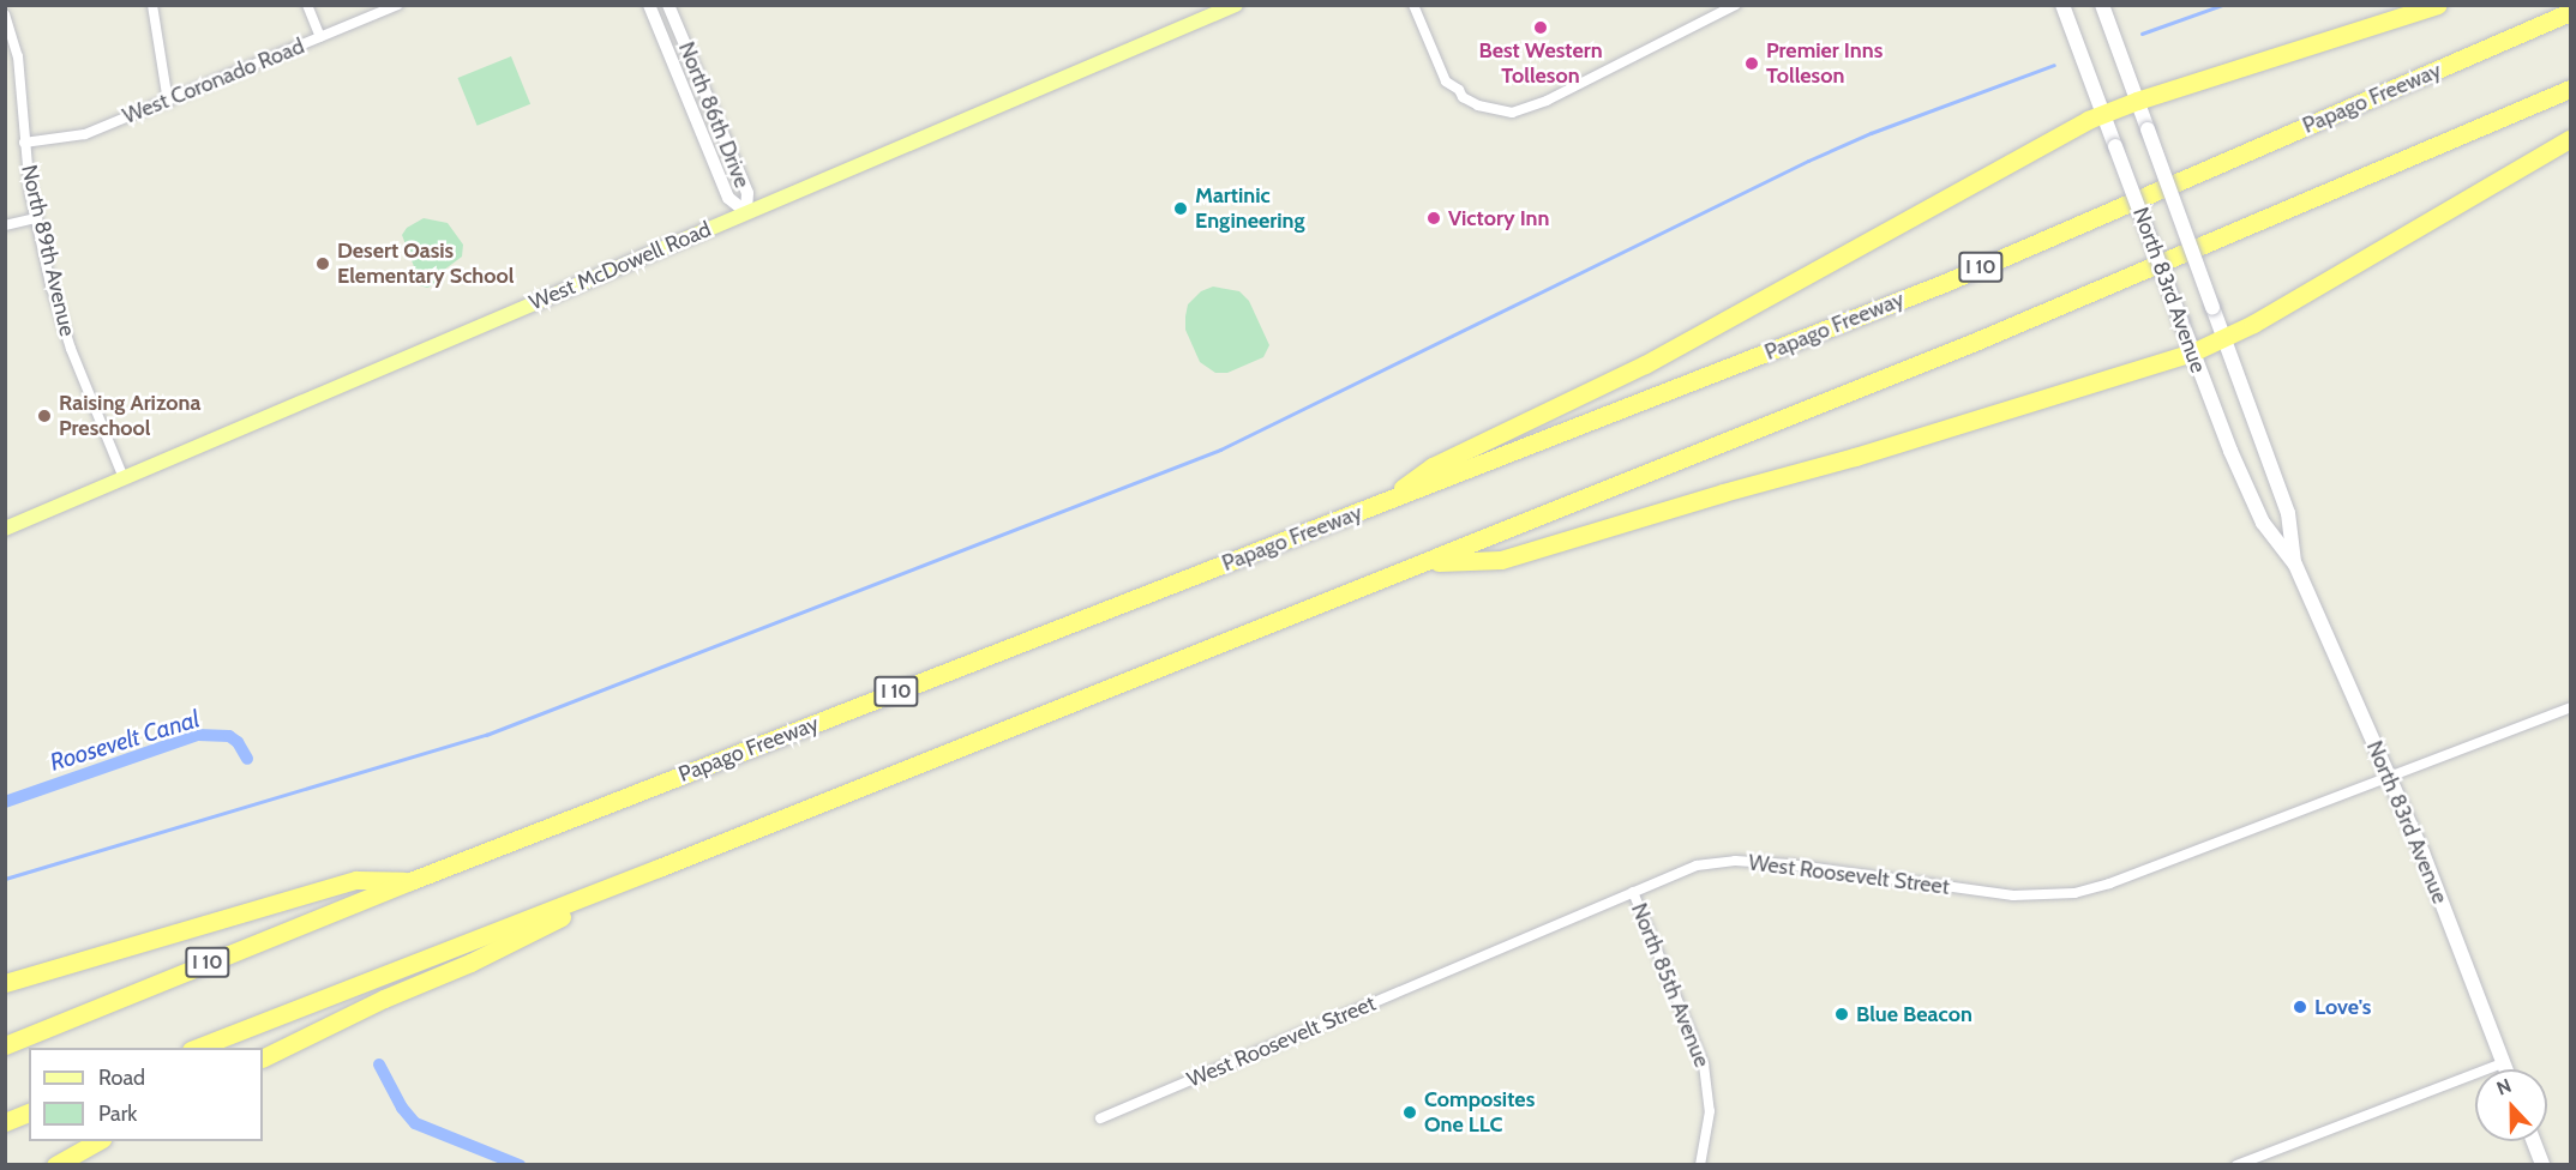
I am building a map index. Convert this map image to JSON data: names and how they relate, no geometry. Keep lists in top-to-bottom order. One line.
{"streets":{"highway":["Papago Freeway","I 10"],"main road":["West McDowell Road","North 83rd Avenue"],"street":["West Coronado Road","North 86th Drive","North 89th Avenue","West Roosevelt Street","North 85th Avenue"]},"crossings":[["West Coronado Road","North 89th Avenue"],["North 86th Drive","West McDowell Road"],["North 89th Avenue","West McDowell Road"],["North 83rd Avenue","West Roosevelt Street"],["West Roosevelt Street","North 85th Avenue"]],"water":["Roosevelt Canal"],"places":["Best Western Tolleson","Premier Inns Tolleson","Martinic Engineering","Victory Inn","Desert Oasis Elementary School","Raising Arizona Preschool","Love's","Blue Beacon","Composites One LLC"],"legend":["Road","Park"],"north":"top"}
